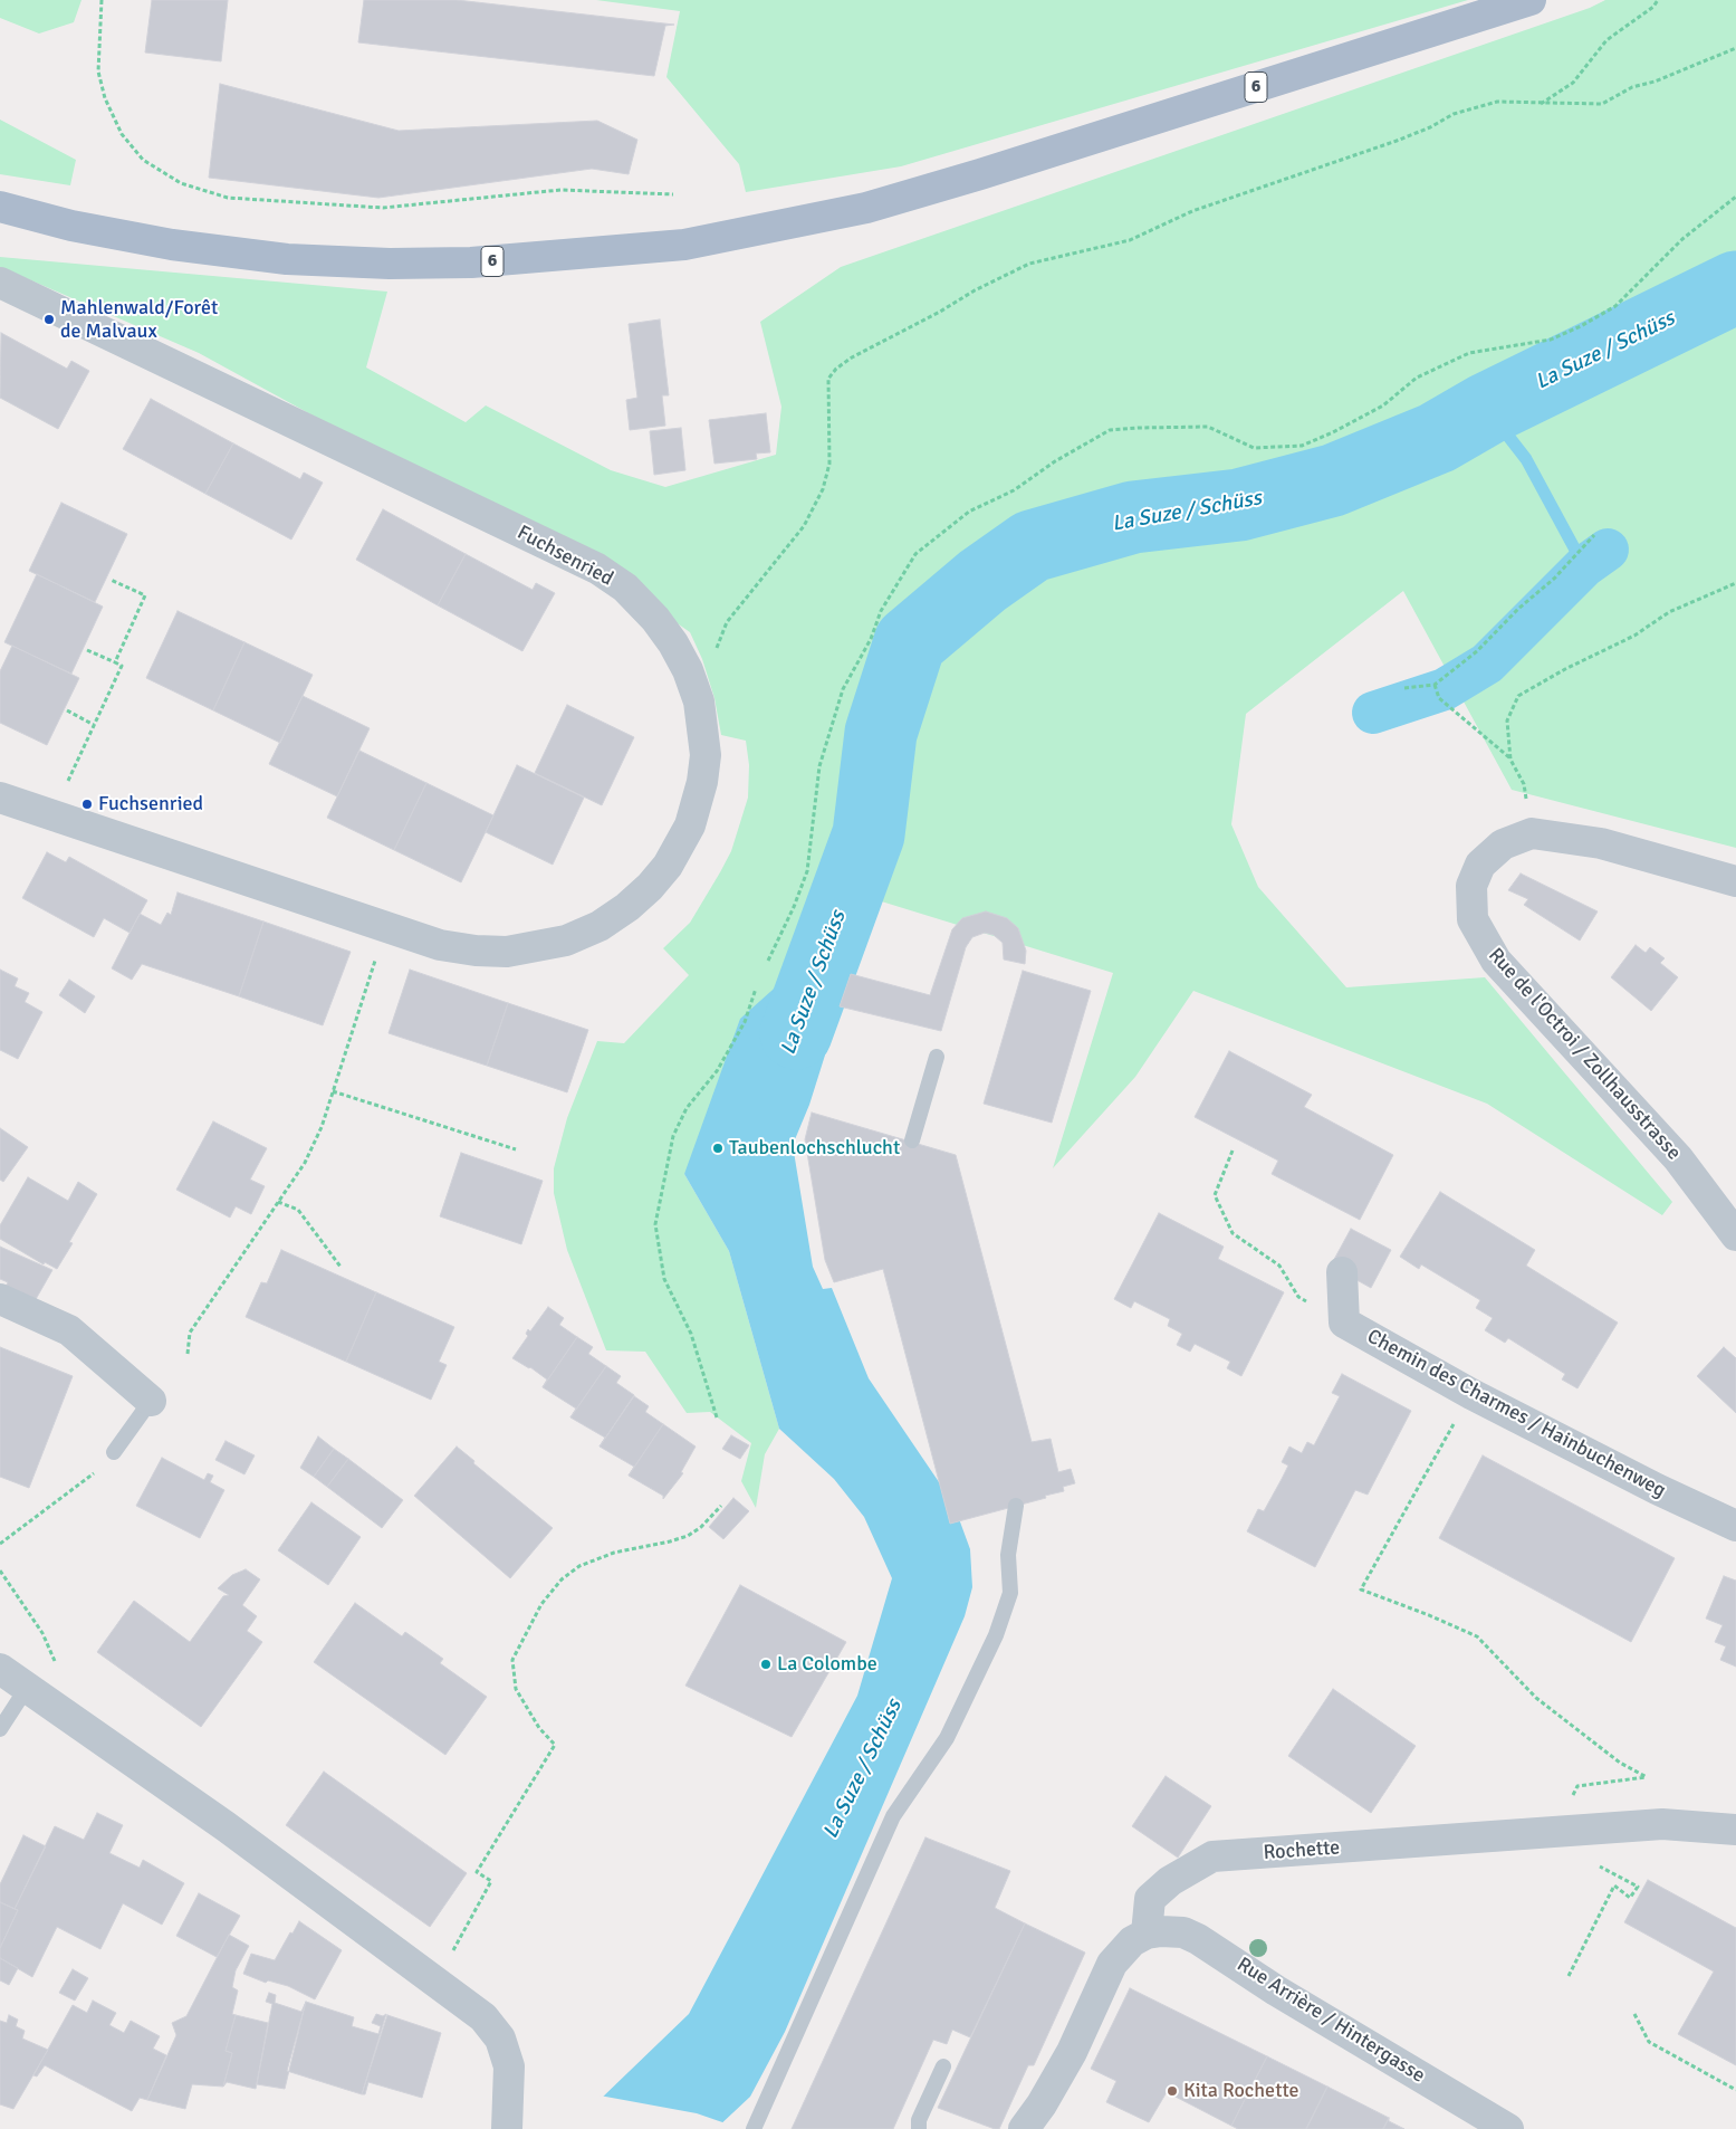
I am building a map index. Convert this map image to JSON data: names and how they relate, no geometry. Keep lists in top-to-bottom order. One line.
{"streets":{"main road":["6"],"street":["Fuchsenried","Rue de l'Octroi / Zollhausstrasse","Chemin des Charmes / Hainbuchenweg","Rochette","Rue Arrière / Hintergasse"]},"crossings":[["Rochette","Rue Arrière / Hintergasse"]],"water":["La Suze / Schüss"],"places":["Mahlenwald/Forêt de Malvaux","Fuchsenried","Taubenlochschlucht","La Colombe","Kita Rochette"]}
